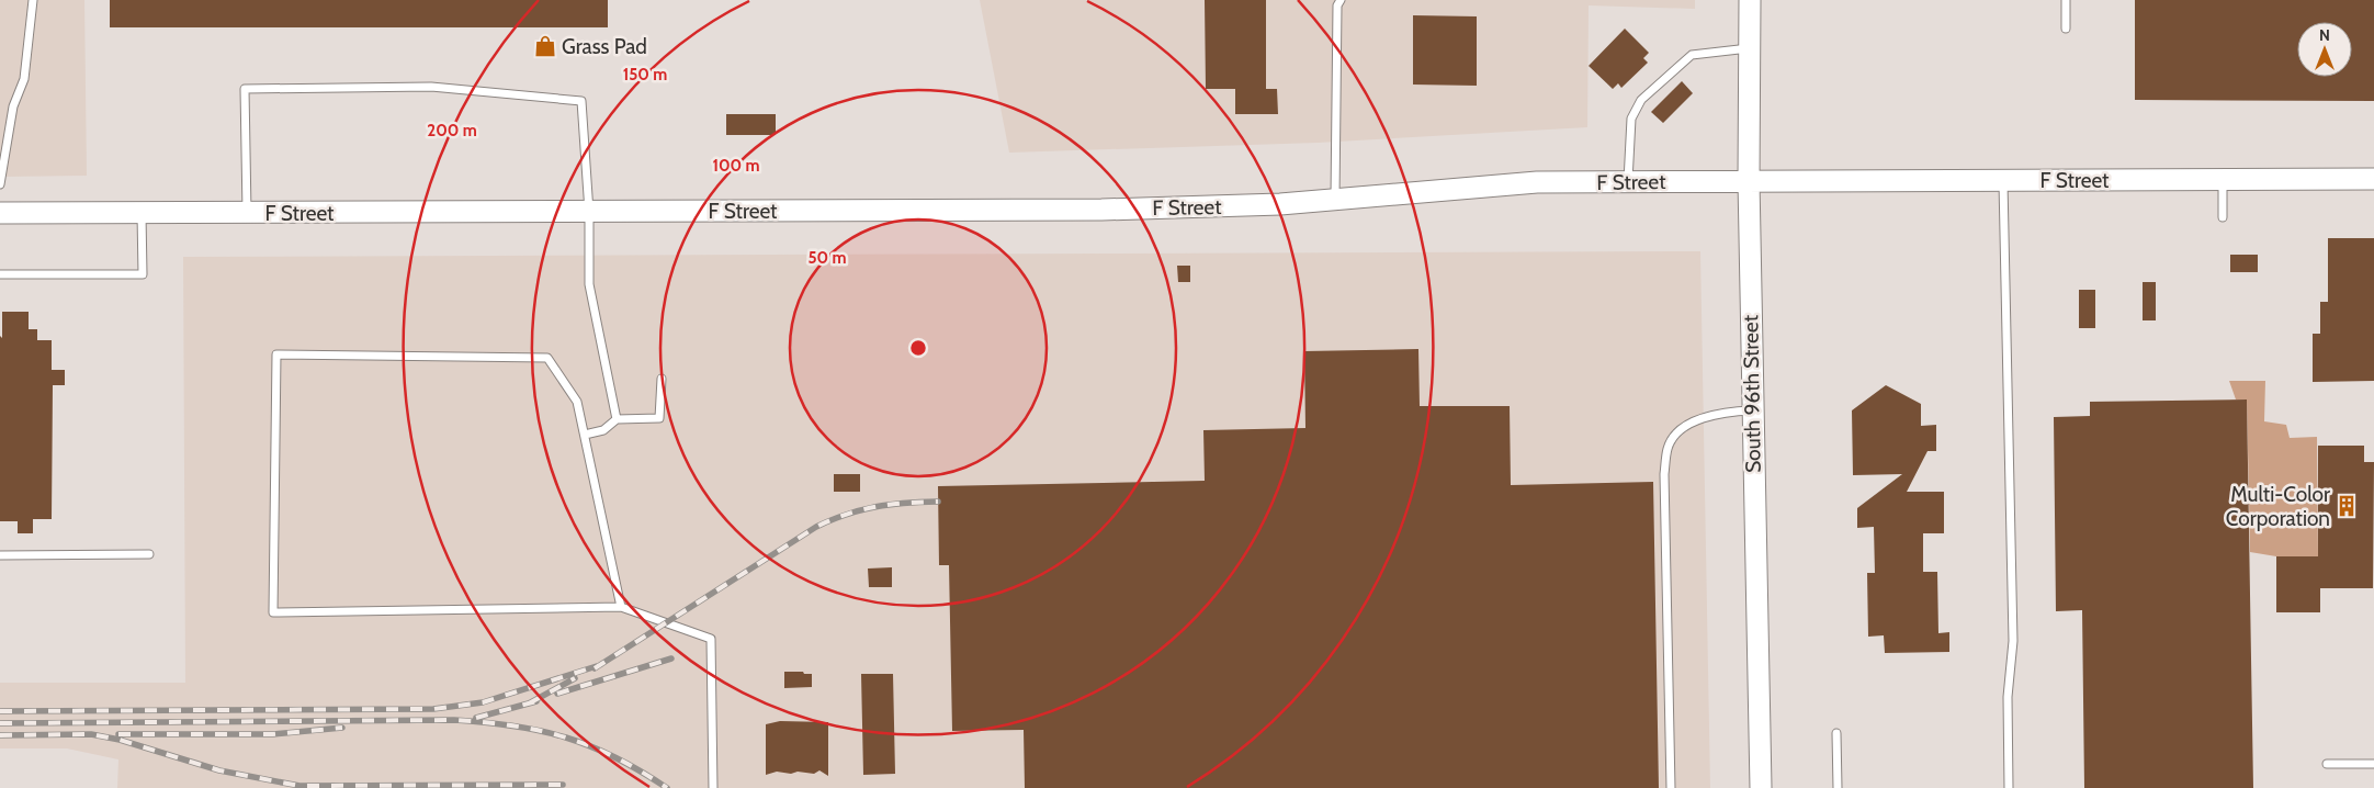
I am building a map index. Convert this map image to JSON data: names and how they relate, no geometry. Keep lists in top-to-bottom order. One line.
{"streets":{"street":["F Street","South 96th Street"]},"crossings":[["F Street","South 96th Street"]],"places":{"shop":["Grass Pad"],"building":["Multi-Color Corporation"]},"north":"top","rings":["150 m","200 m","100 m","50 m"]}
